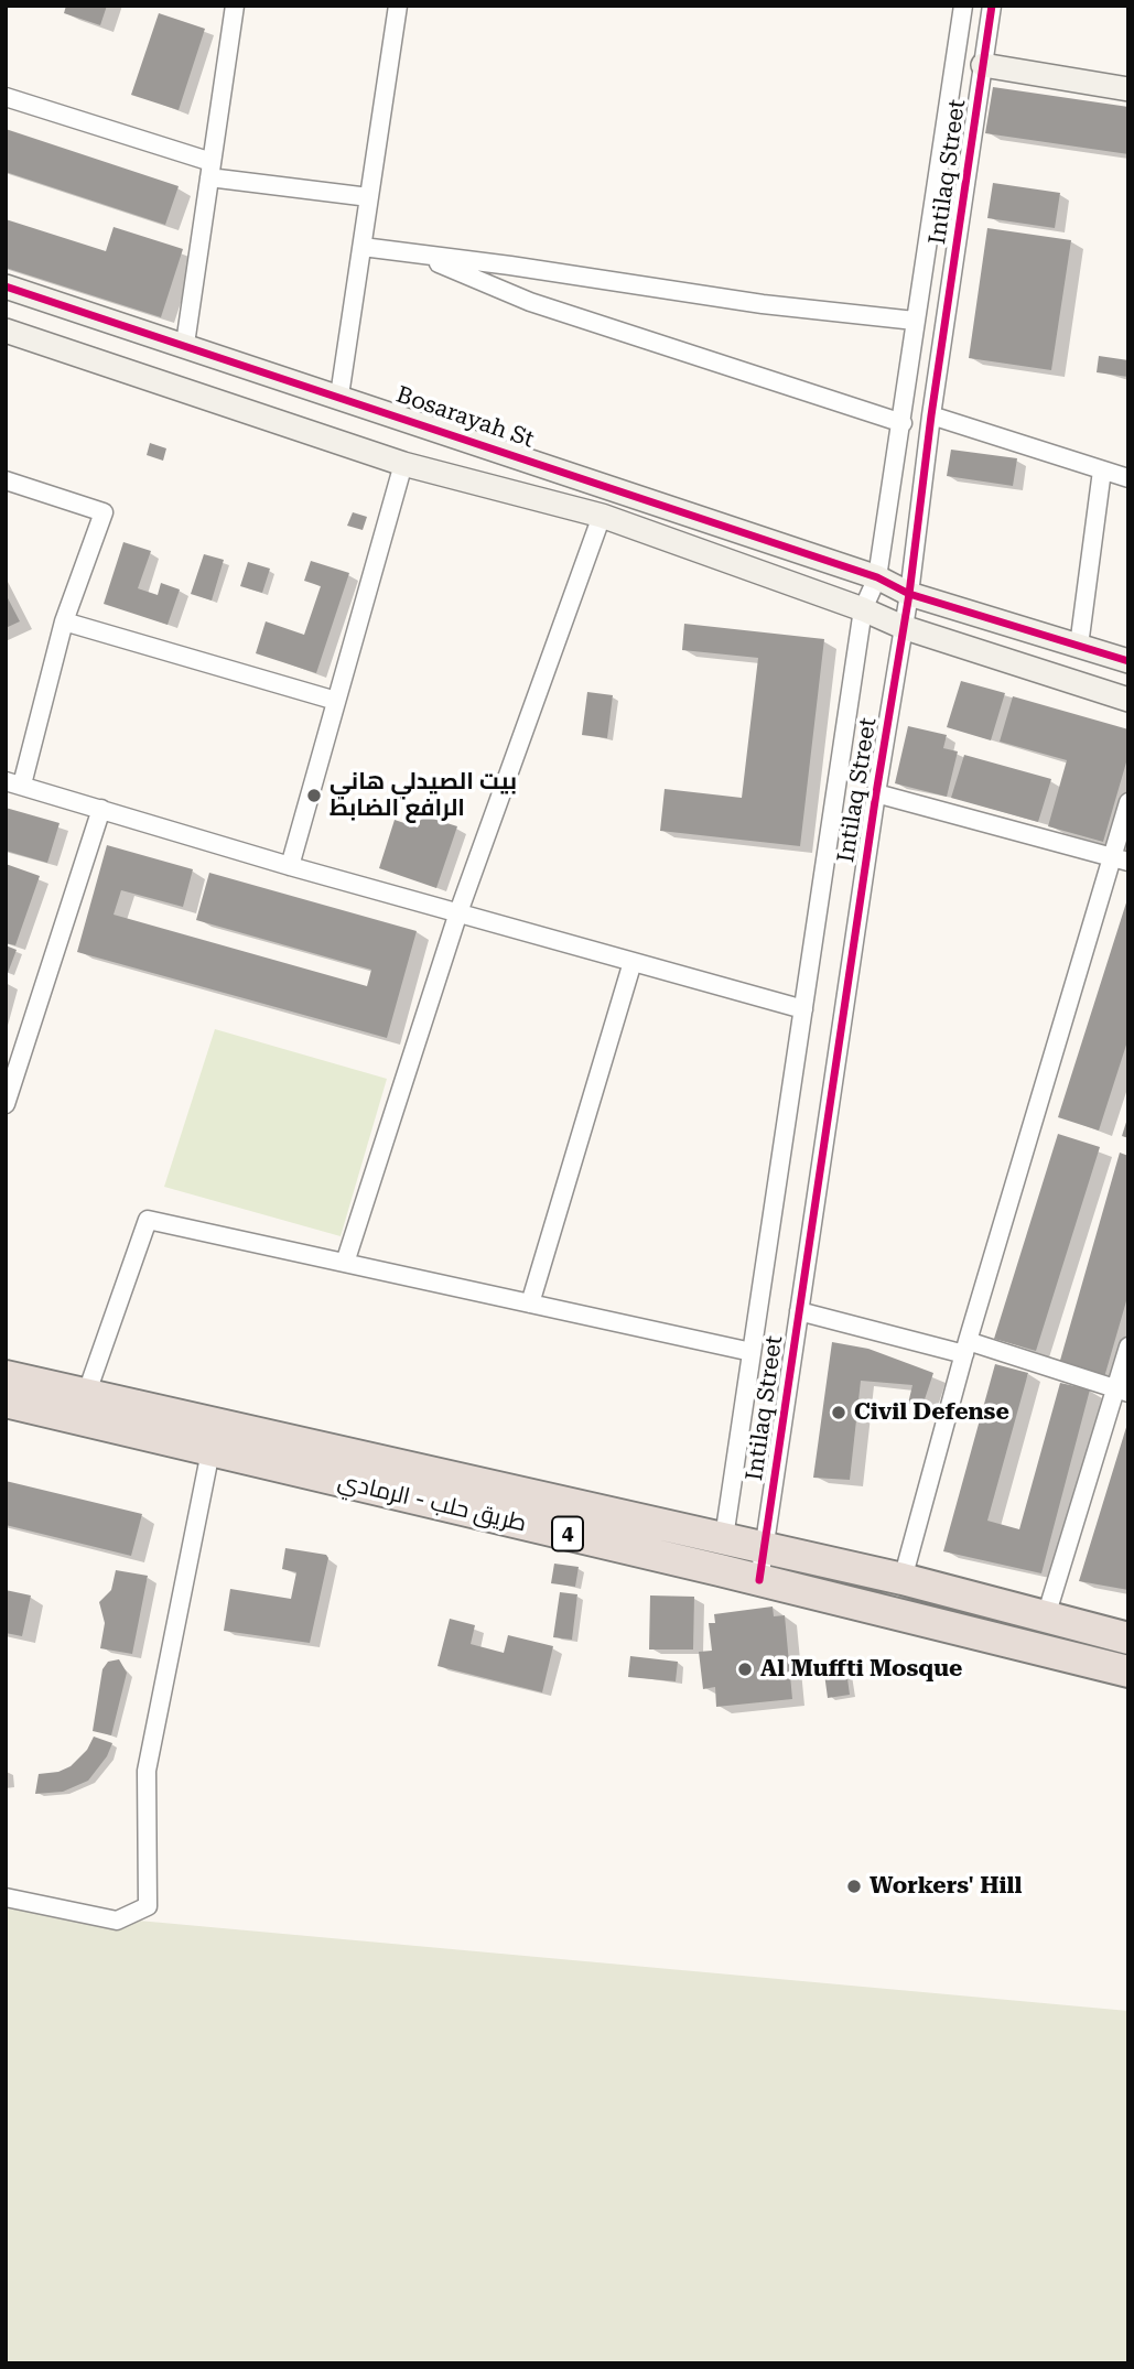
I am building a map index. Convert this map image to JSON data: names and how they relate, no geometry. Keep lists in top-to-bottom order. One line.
{"streets":{"highway":["طريق حلب - الرمادي","4"],"street":["Intilaq Street","Bosarayah St"]},"crossings":[["Intilaq Street","Bosarayah St"],["Intilaq Street","طريق حلب - الرمادي"]],"places":["بيت الصيدلي هاني الرافع الضابط","Civil Defense","Al Muffti Mosque","Workers' Hill"]}
